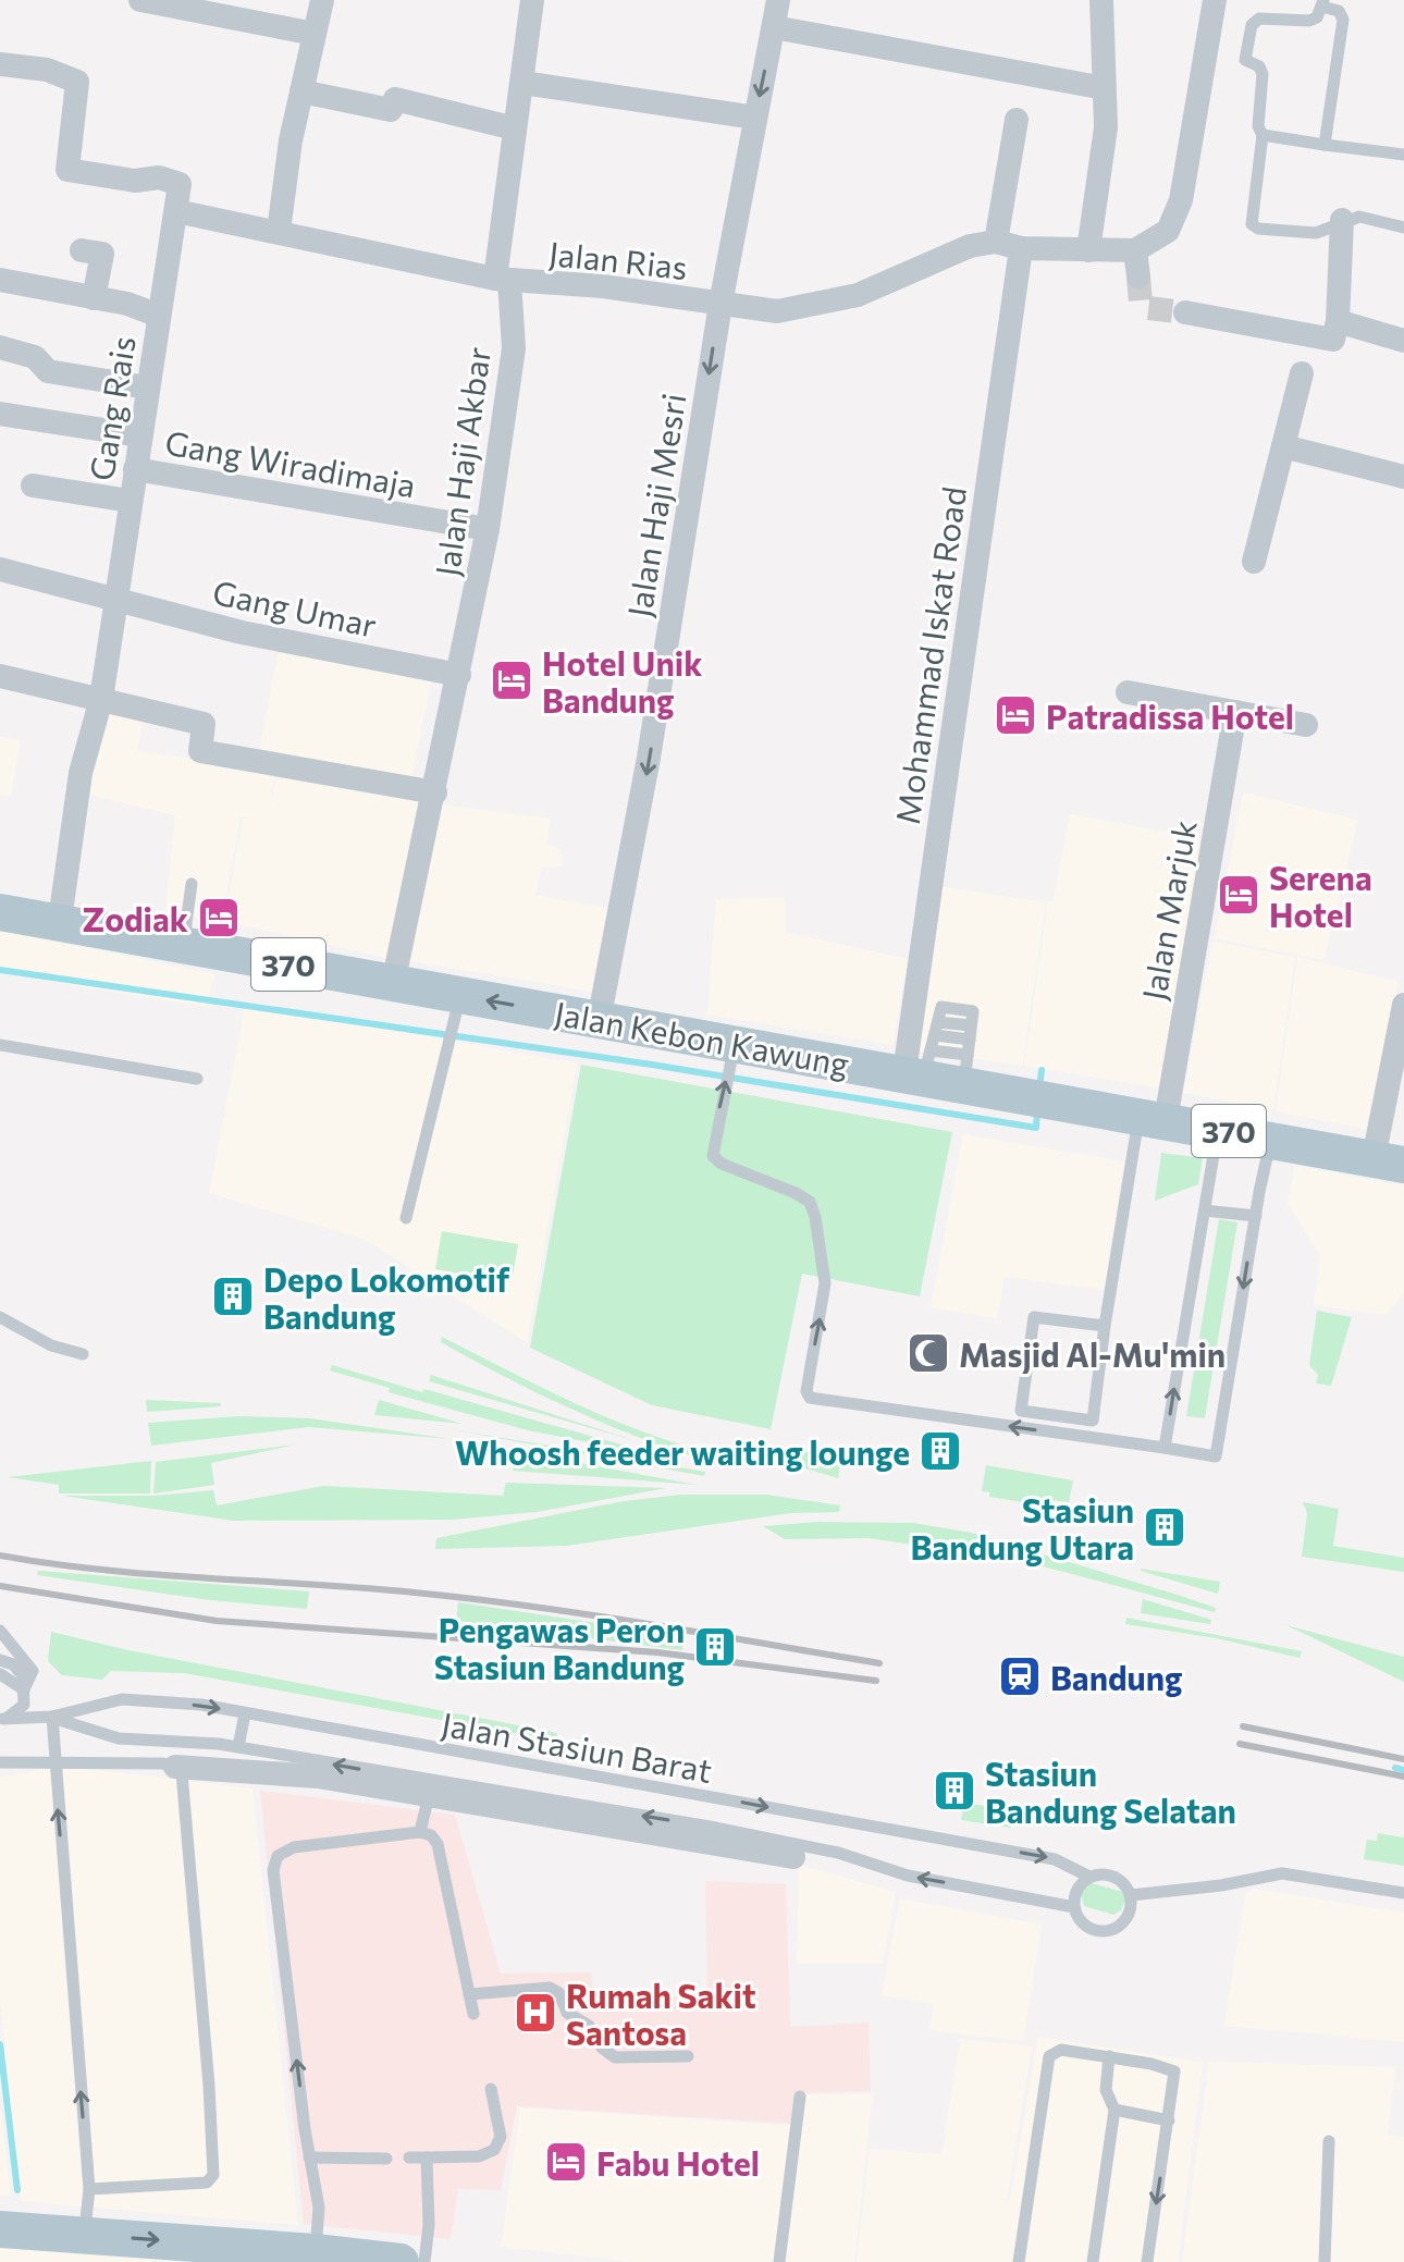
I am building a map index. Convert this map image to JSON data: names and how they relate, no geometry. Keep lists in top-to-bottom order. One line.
{"streets":{"main road":["370","Jalan Kebon Kawung"],"street":["Jalan Rias","Gang Rais","Jalan Haji Akbar","Gang Wiradimaja","Jalan Haji Mesri","Gang Umar","Mohammad Iskat Road","Jalan Marjuk"],"lane":["Jalan Stasiun Barat"]},"crossings":[["Jalan Rias","Jalan Haji Akbar"],["Jalan Rias","Jalan Haji Mesri"],["Gang Rais","Gang Wiradimaja"],["Gang Rais","Gang Umar"],["Gang Rais","Jalan Kebon Kawung"],["Jalan Haji Akbar","Gang Wiradimaja"],["Jalan Haji Akbar","Gang Umar"],["Jalan Haji Akbar","Jalan Kebon Kawung"],["Jalan Haji Mesri","Jalan Kebon Kawung"],["Mohammad Iskat Road","Jalan Kebon Kawung"],["Jalan Marjuk","Jalan Kebon Kawung"]],"one_way":["Jalan Haji Mesri"],"places":{"hotel":["Hotel Unik Bandung","Patradissa Hotel","Serena Hotel","Zodiak","Fabu Hotel"],"building":["Depo Lokomotif Bandung","Whoosh feeder waiting lounge","Stasiun Bandung Utara","Pengawas Peron Stasiun Bandung","Stasiun Bandung Selatan"],"mosque":["Masjid Al-Mu'min"],"station":["Bandung"],"hospital":["Rumah Sakit Santosa"]}}
